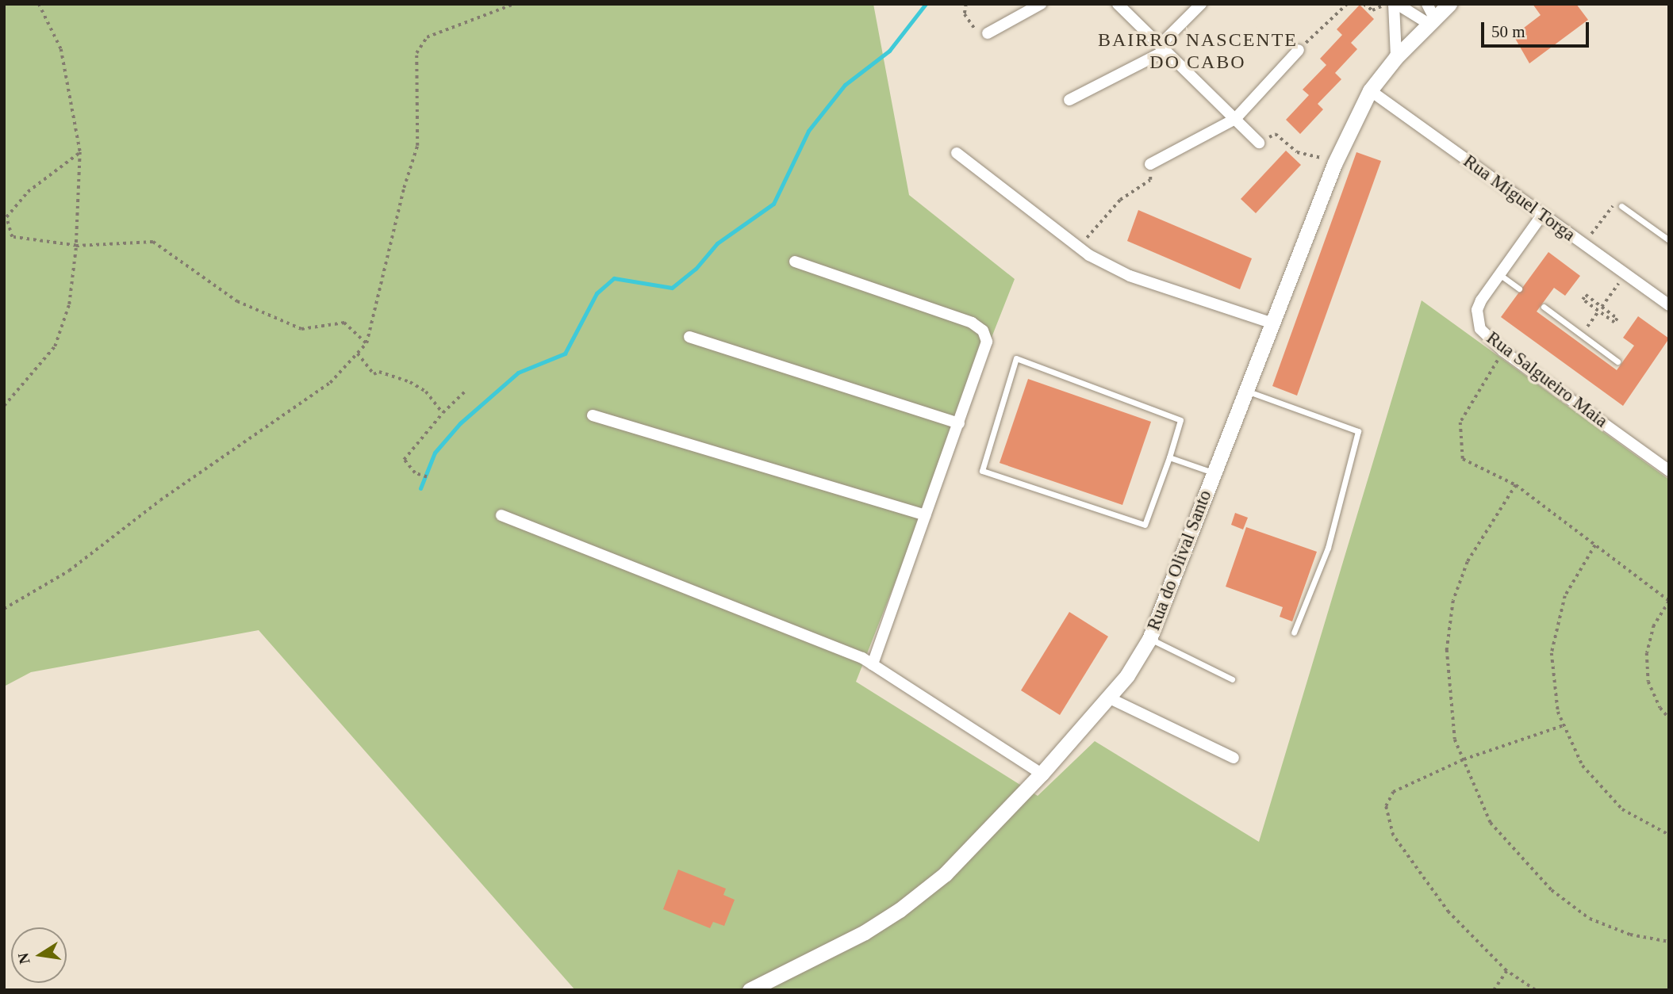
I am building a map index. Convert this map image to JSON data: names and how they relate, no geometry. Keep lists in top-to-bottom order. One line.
{"streets":{"street":["Rua Miguel Torga","Rua Salgueiro Maia","Rua do Olival Santo"]},"crossings":[["Rua Miguel Torga","Rua Salgueiro Maia"],["Rua Miguel Torga","Rua do Olival Santo"]],"districts":["BAIRRO NASCENTE DO CABO"],"scale_bar":"50 m","north":"left"}
